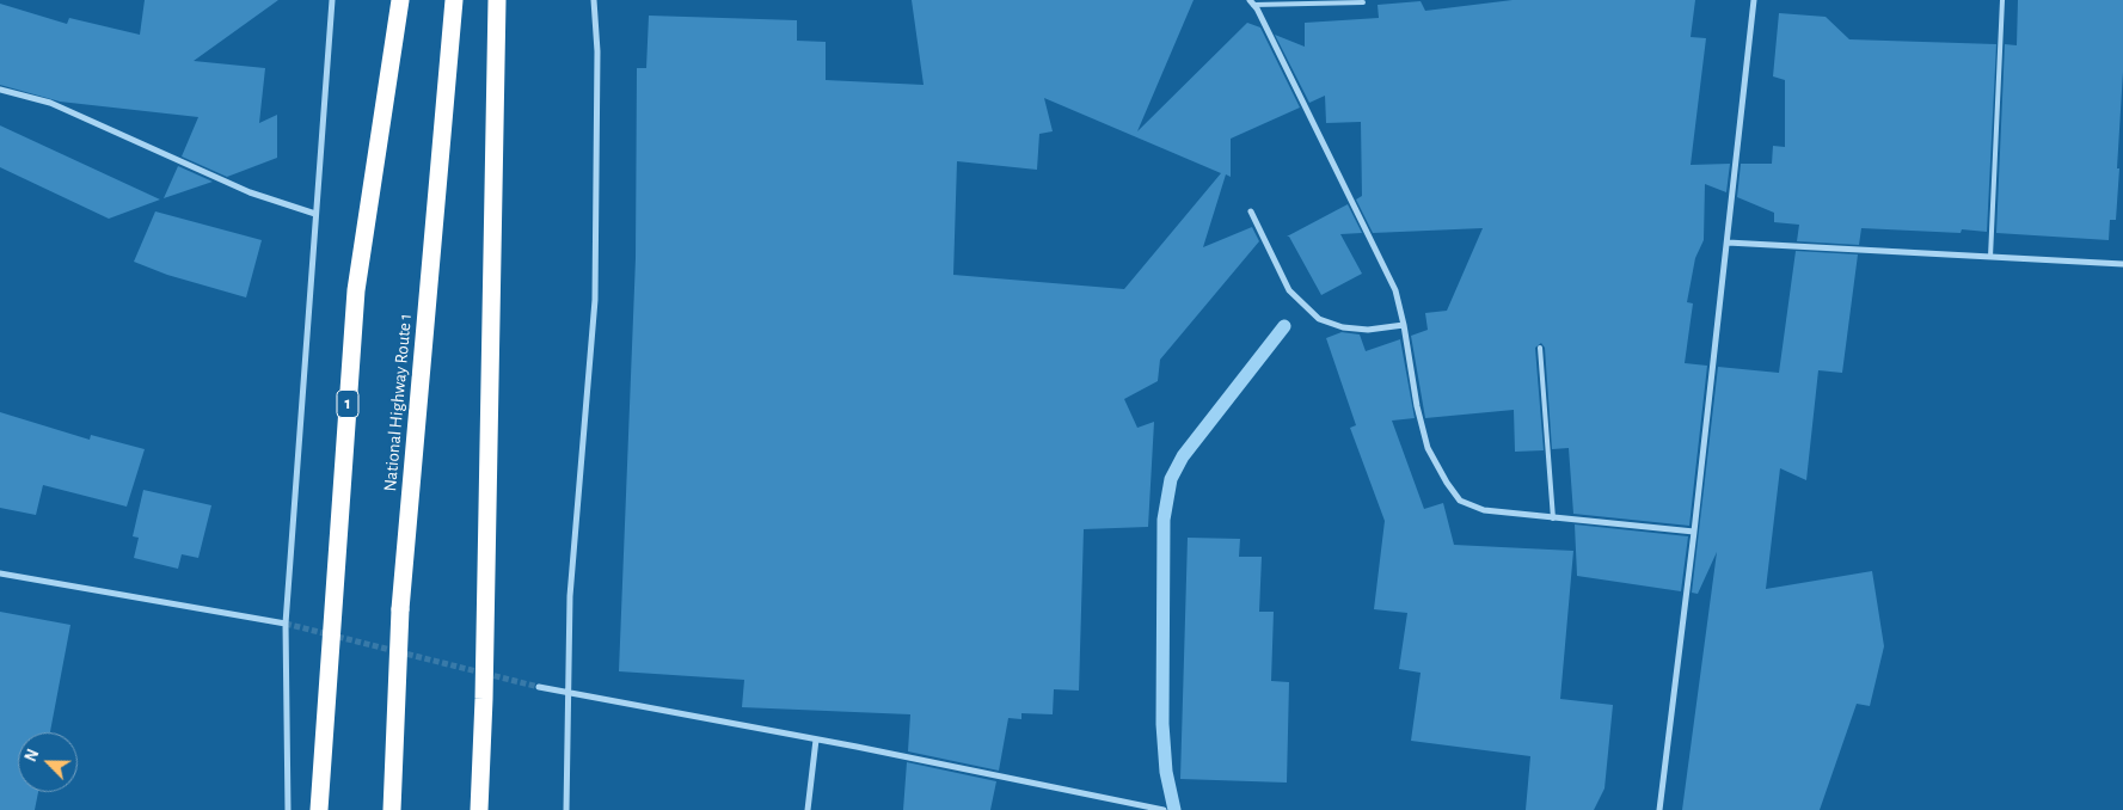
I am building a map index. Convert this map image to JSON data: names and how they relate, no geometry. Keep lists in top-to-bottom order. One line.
{"streets":{"highway":["National Highway Route 1","1"]},"north":"top left"}
